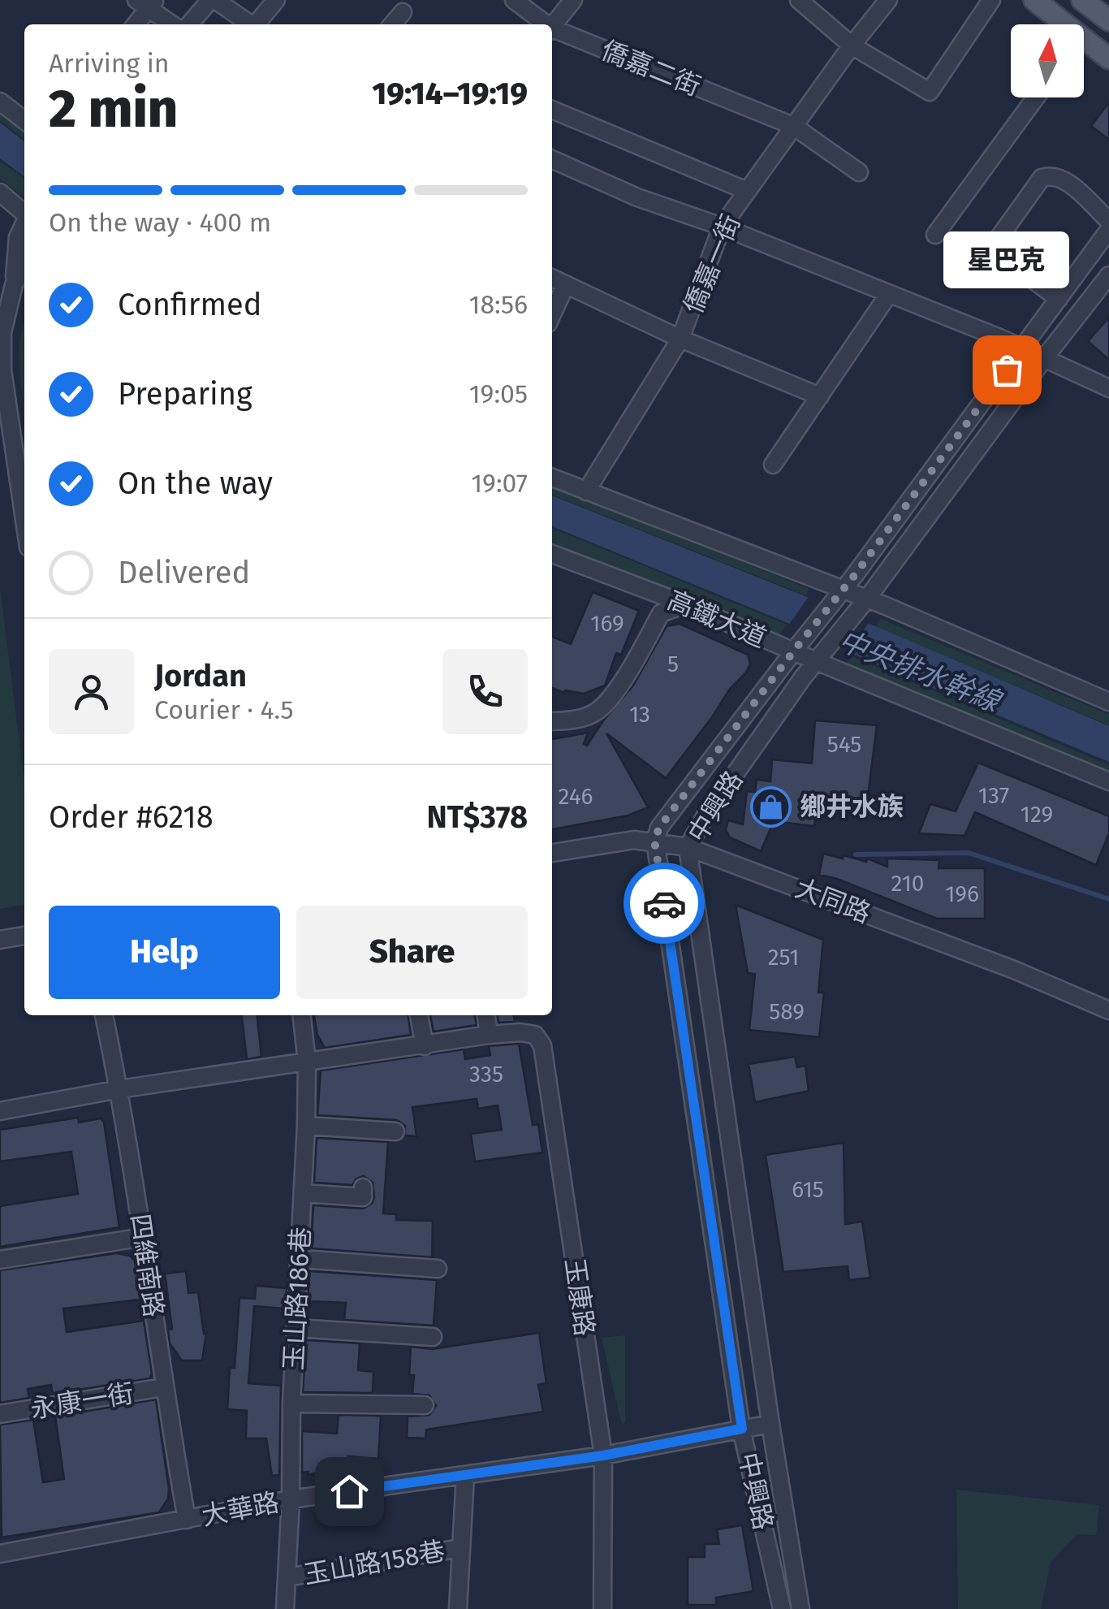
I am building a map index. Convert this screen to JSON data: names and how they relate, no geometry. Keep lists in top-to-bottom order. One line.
{"streets":{"street":["僑嘉二街","僑嘉一街","高鐵大道","中興路","大同路","四維南路","玉康路","玉山路186巷","永康一街","大華路","玉山路158巷"]},"crossings":[["僑嘉二街","僑嘉一街"],["高鐵大道","中興路"],["中興路","大同路"],["中興路","大華路"],["四維南路","玉康路"],["四維南路","永康一街"],["四維南路","大華路"],["玉康路","玉山路186巷"],["玉康路","大華路"],["玉山路186巷","大華路"],["玉山路186巷","玉山路158巷"],["大華路","玉山路158巷"]],"water":["中央排水幹線"],"places":{"other":["星巴克"],"shop":["鄉井水族"]},"house_numbers":["169","5","13","545","137","246","129","210","196","251","589","335","615"],"north":"top","page":{"heading":["2 min","Arriving in","19:14–19:19"],"panel":["Jordan","Courier · 4.5","Order #6218","NT$378"],"bar":"On the way · 400 m","bubble":"星巴克","list":[["Confirmed","18:56"],["Preparing","19:05"],["On the way","19:07"],"Delivered"],"buttons":["Help","Share"]}}
